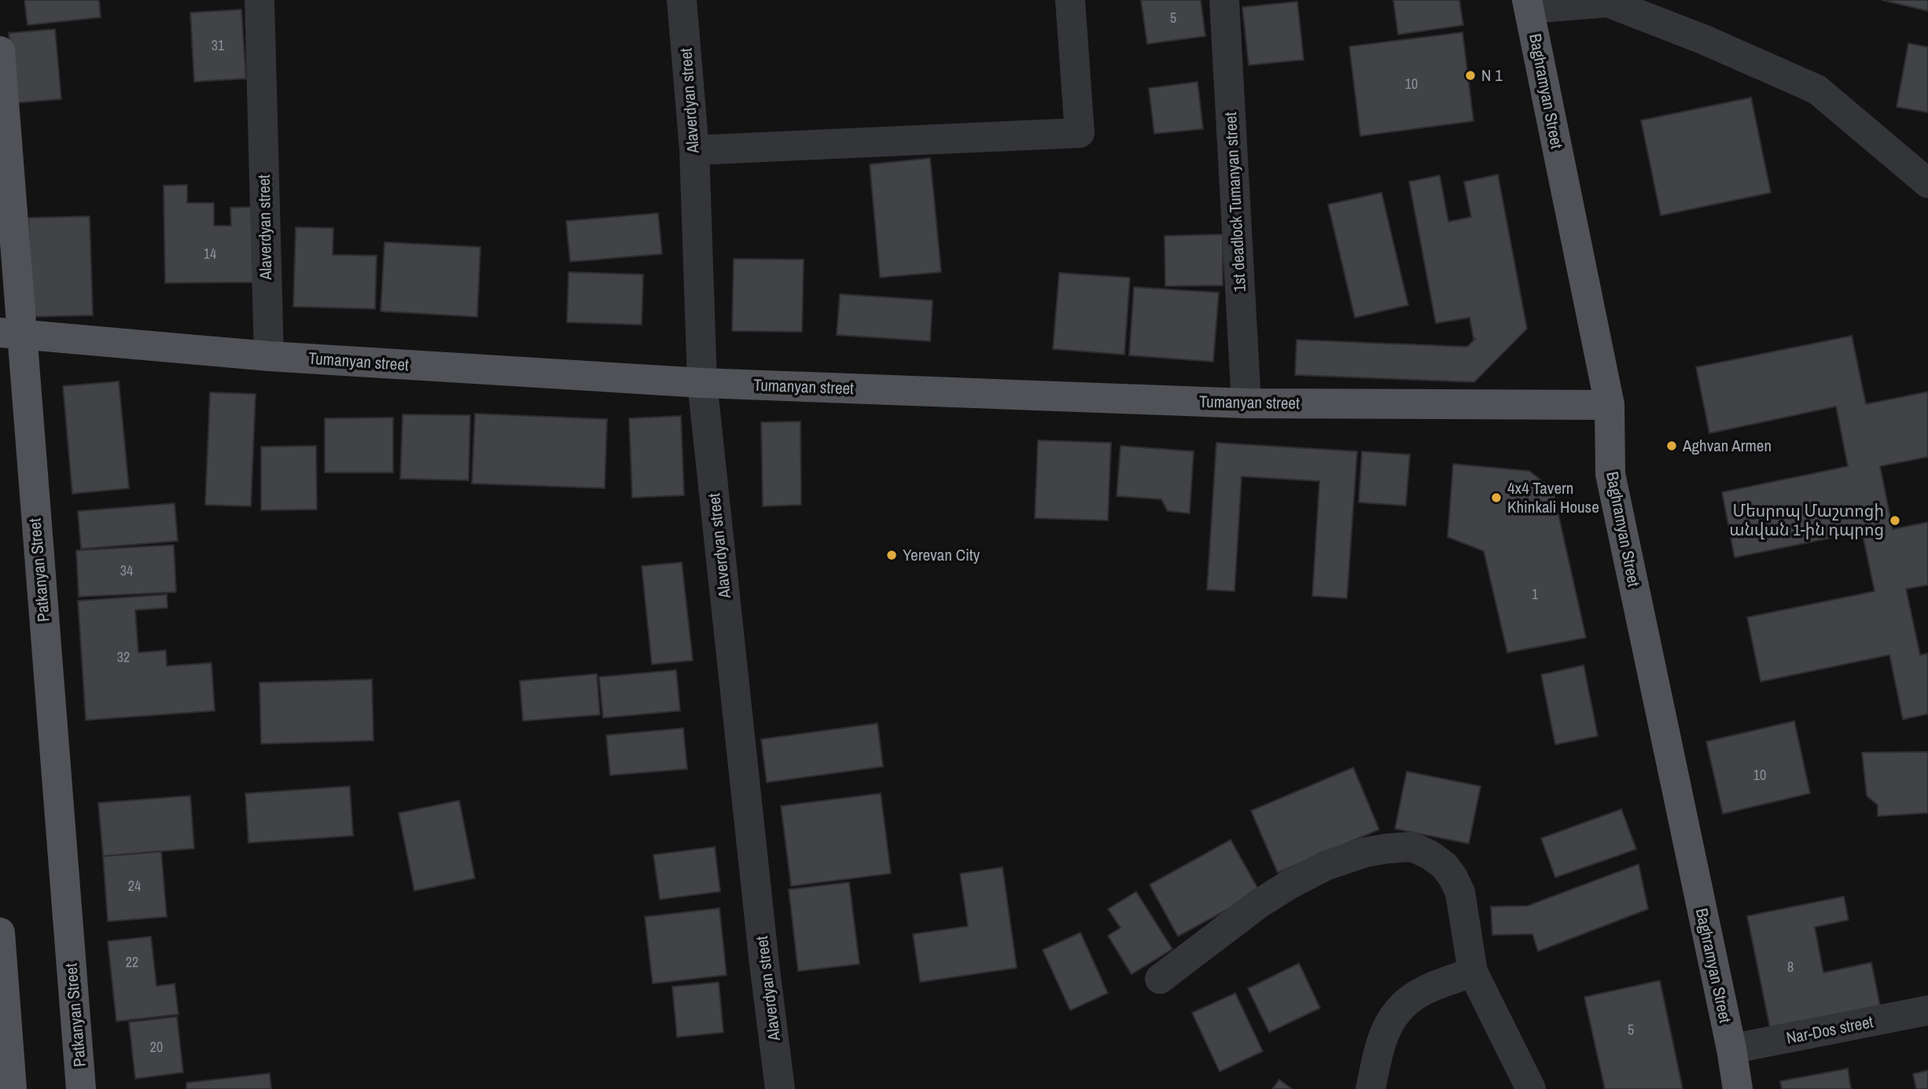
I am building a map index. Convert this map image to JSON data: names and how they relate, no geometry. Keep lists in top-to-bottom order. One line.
{"streets":{"main road":["Baghramyan Street","Tumanyan street","Patkanyan Street"],"street":["Alaverdyan street","1st deadlock Tumanyan street","Nar-Dos street"]},"crossings":[["Baghramyan Street","Tumanyan street"],["Baghramyan Street","Nar-Dos street"],["Alaverdyan street","Tumanyan street"],["1st deadlock Tumanyan street","Tumanyan street"],["Tumanyan street","Patkanyan Street"]],"places":["N 1","Aghvan Armen","4x4 Tavern Khinkali House","Մեսրոպ Մաշտոցի անվան 1-ին դպրոց","Yerevan City"],"house_numbers":["5","31","10","14","34","1","32","10","24","22","8","5","20"]}
